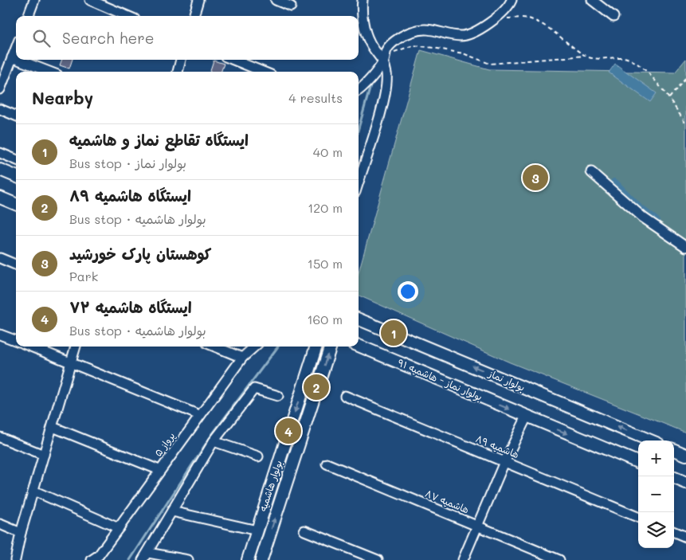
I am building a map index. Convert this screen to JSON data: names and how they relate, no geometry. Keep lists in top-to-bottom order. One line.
{"streets":{"main road":["بولوار نماز - هاشمیه ۹۱","بولوار نماز","بولوار هاشمیه"],"street":["پرواز ۵","هاشمیه ۸۹","هاشمیه ۸۷"]},"one_way":["بولوار نماز - هاشمیه ۹۱"],"page":{"search":"Search here","heading":["Nearby","4 results"],"list":[{"mark":"1","name":"ایستگاه تقاطع نماز و هاشمیه","note":"Bus stop · بولوار نماز","value":"40 m"},{"mark":"2","name":"ایستگاه هاشمیه ۸۹","note":"Bus stop · بولوار هاشمیه","value":"120 m"},{"mark":"3","name":"کوهستان پارک خورشید","note":"Park","value":"150 m"},{"mark":"4","name":"ایستگاه هاشمیه ۷۲","note":"Bus stop · بولوار هاشمیه","value":"160 m"}],"pins":["3","1","2","4"],"map_buttons":["+","−"]}}
